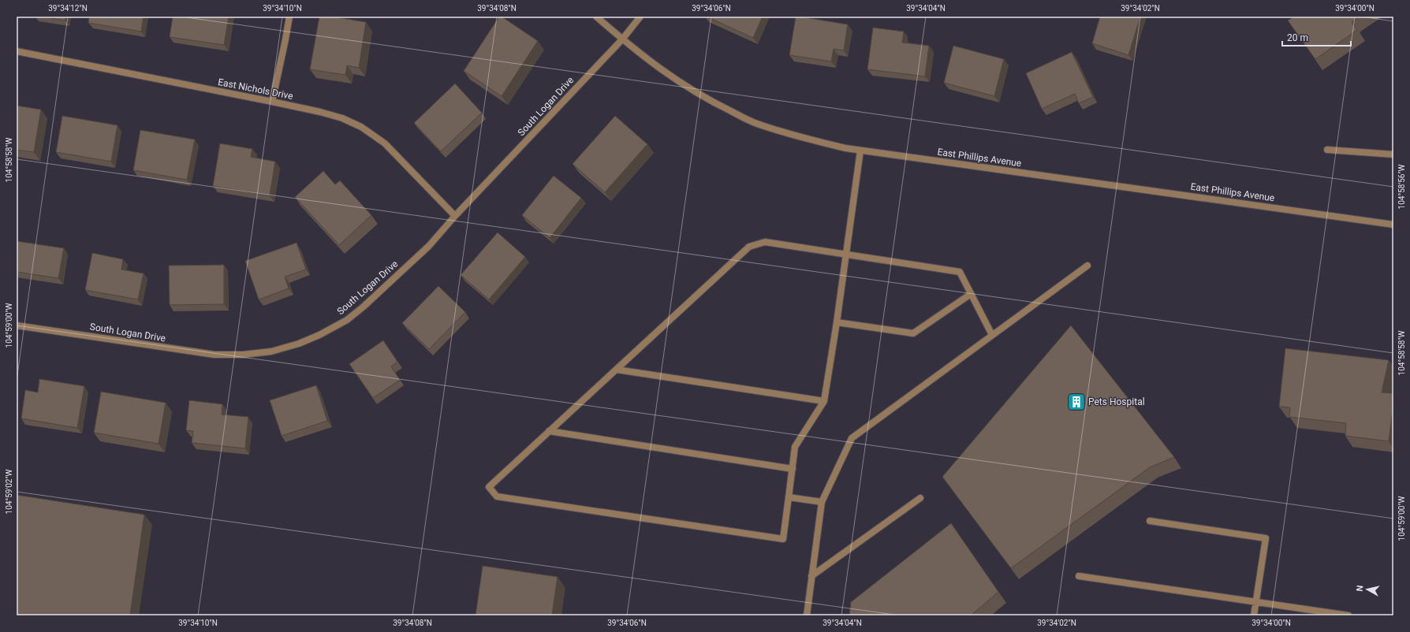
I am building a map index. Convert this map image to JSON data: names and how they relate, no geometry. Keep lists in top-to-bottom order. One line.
{"streets":{"street":["East Nichols Drive","South Logan Drive","East Phillips Avenue"]},"crossings":[["East Nichols Drive","South Logan Drive"],["South Logan Drive","East Phillips Avenue"]],"places":{"building":["Pets Hospital"]},"scale_bar":"20 m","north":"left","coordinates":["39°34'12\"N","39°34'10\"N","39°34'08\"N","39°34'06\"N","39°34'04\"N","39°34'02\"N","39°34'00\"N","104°58'58\"W","104°58'56\"W","104°59'00\"W","104°59'02\"W"]}
